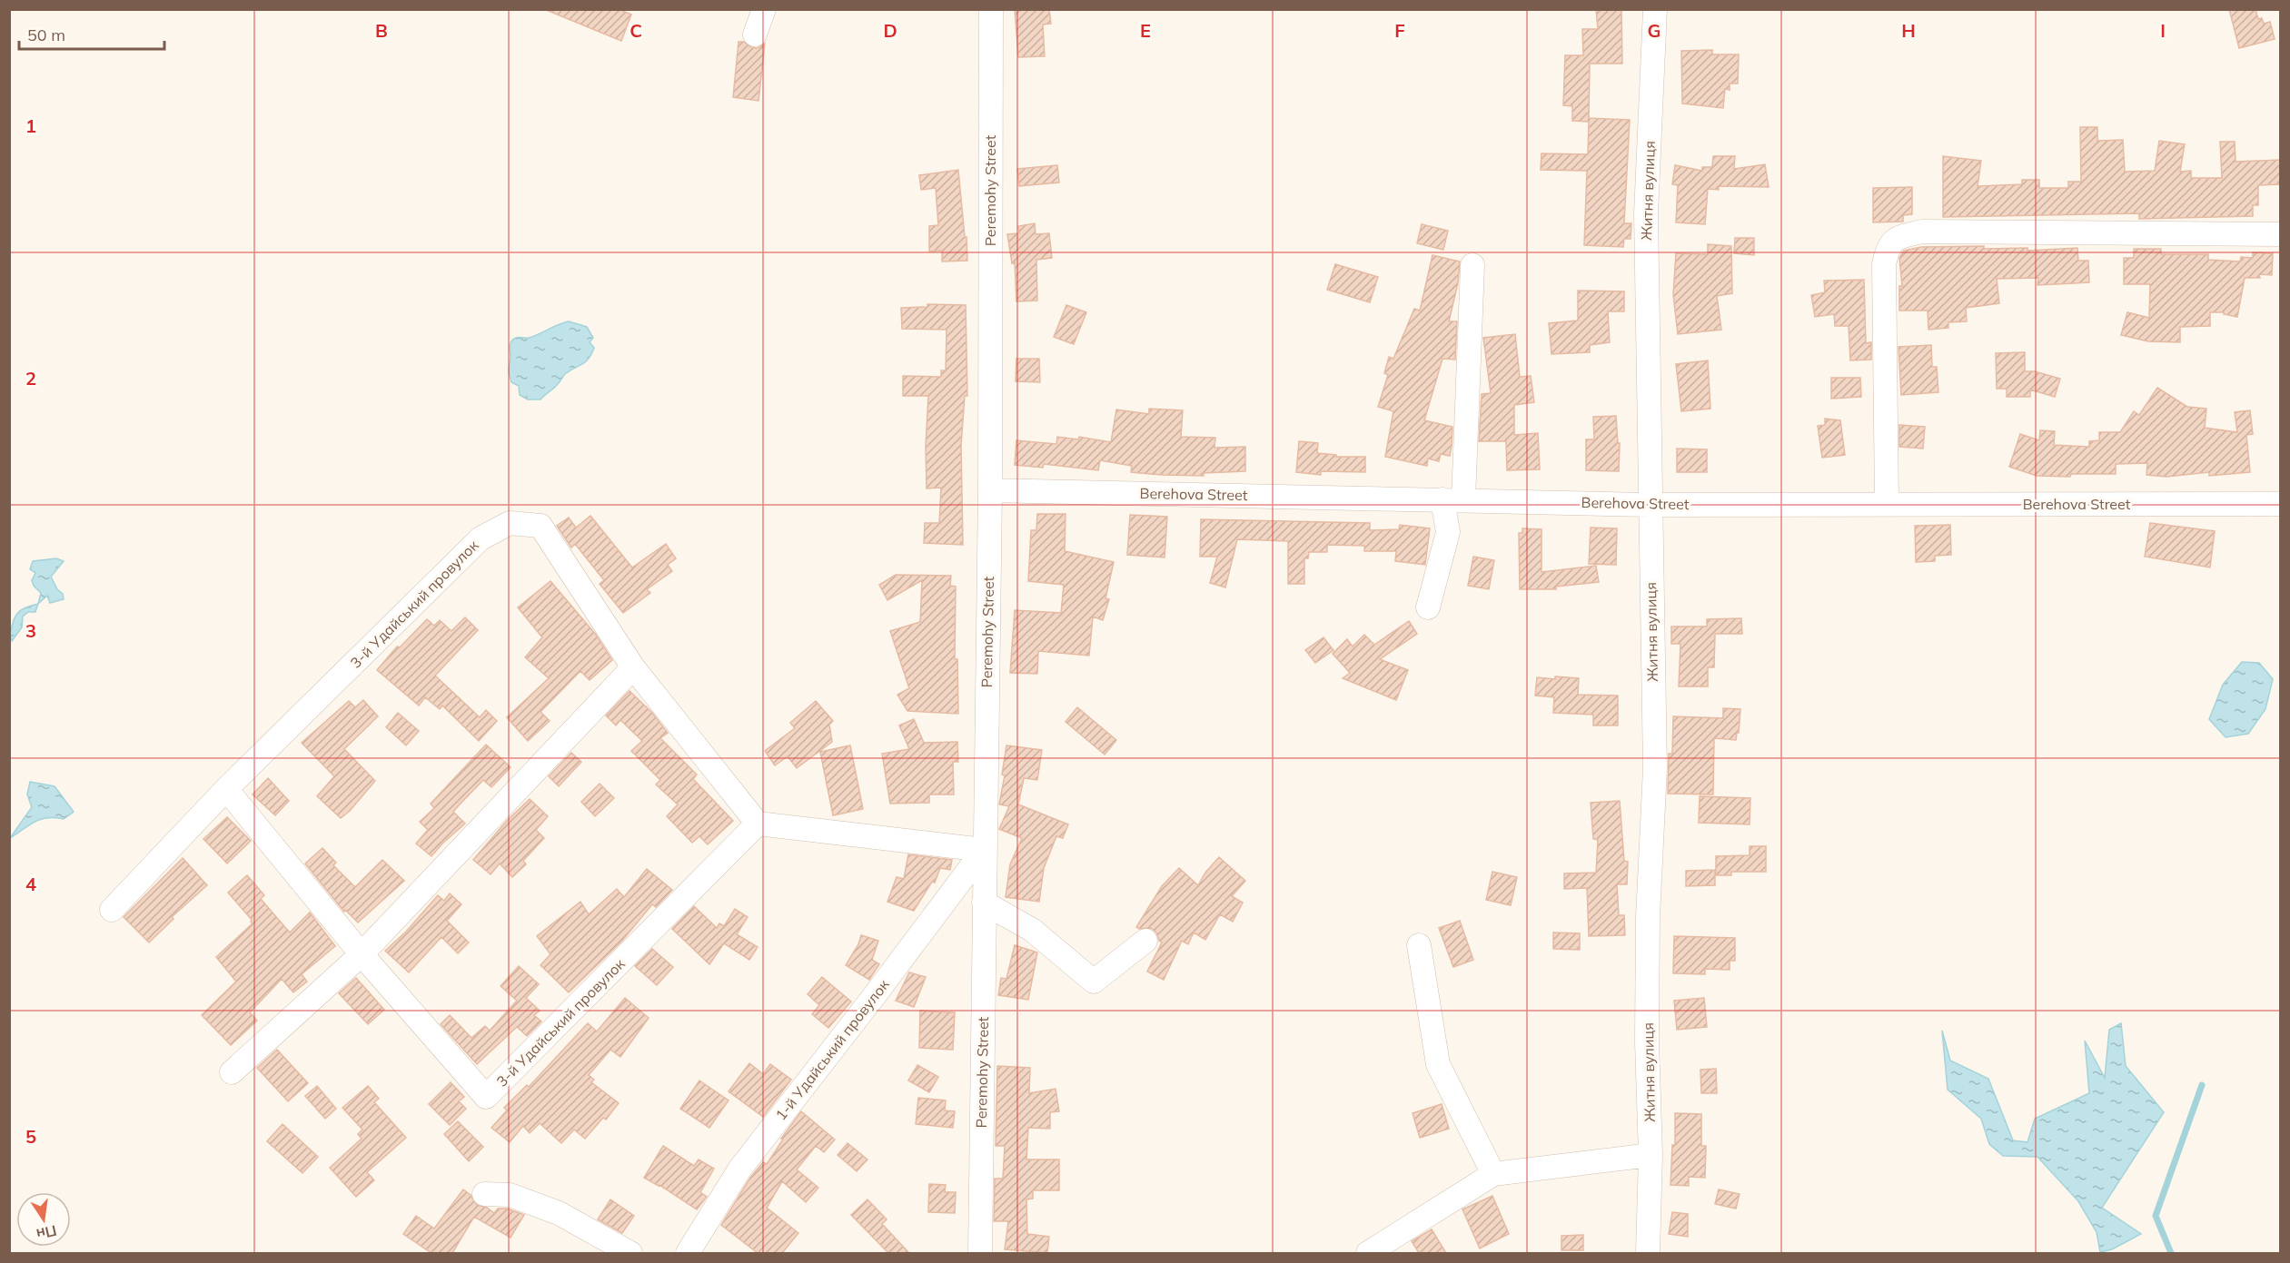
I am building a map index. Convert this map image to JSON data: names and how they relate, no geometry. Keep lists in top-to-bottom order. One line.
{"streets":{"street":["Peremohy Street","Житня вулиця","Berehova Street","3-й Удайський провулок","1-й Удайський провулок"]},"crossings":[["Peremohy Street","Berehova Street"],["Peremohy Street","1-й Удайський провулок"],["Житня вулиця","Berehova Street"]],"scale_bar":"50 m","north":"bottom","grid":{"columns":["B","C","D","E","F","G","H","I"],"rows":["1","2","3","4","5"]}}
